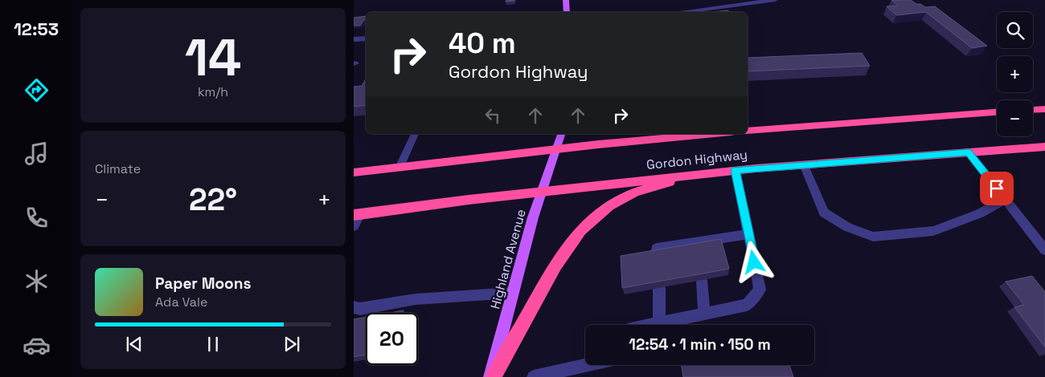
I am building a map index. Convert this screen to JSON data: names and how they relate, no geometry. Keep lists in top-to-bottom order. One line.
{"streets":{"highway":["Gordon Highway"],"main road":["Highland Avenue"]},"crossings":[["Gordon Highway","Highland Avenue"]],"page":{"tabs":"12:53","tile":[["14","km/h"],"Climate"],"map_buttons":["+","−"],"turn":["40 m","Gordon Highway"],"heat":["−","22°","+"],"song":["Paper Moons","Ada Vale"],"limit":"20","trip":"12:54 · 1 min · 150 m"}}
